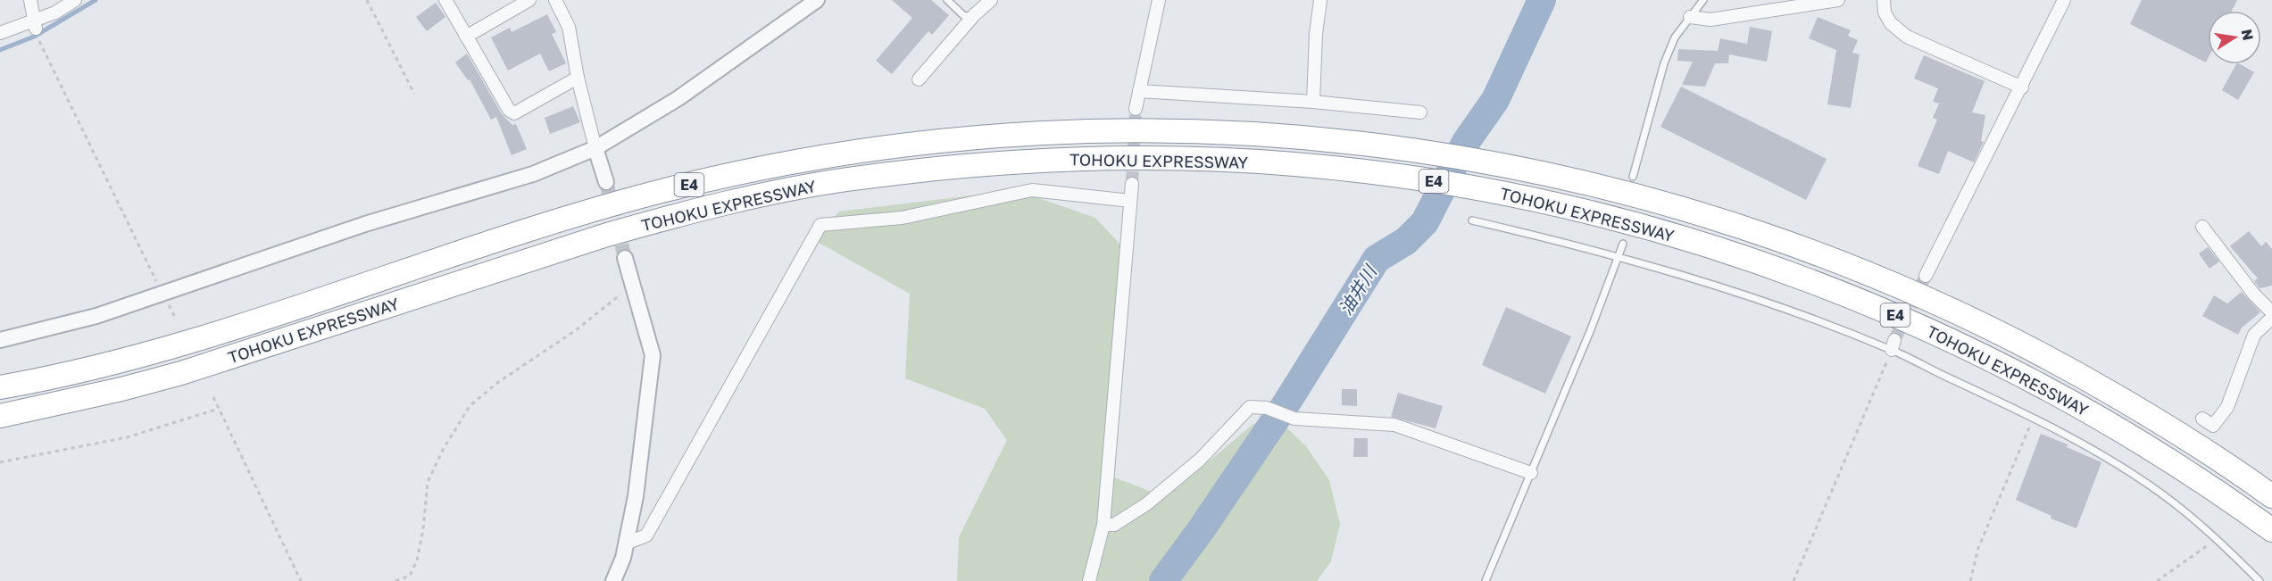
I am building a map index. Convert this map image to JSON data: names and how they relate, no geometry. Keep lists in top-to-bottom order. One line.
{"streets":{"highway":["TOHOKU EXPRESSWAY","E4"]},"water":["油井川"],"north":"right"}
